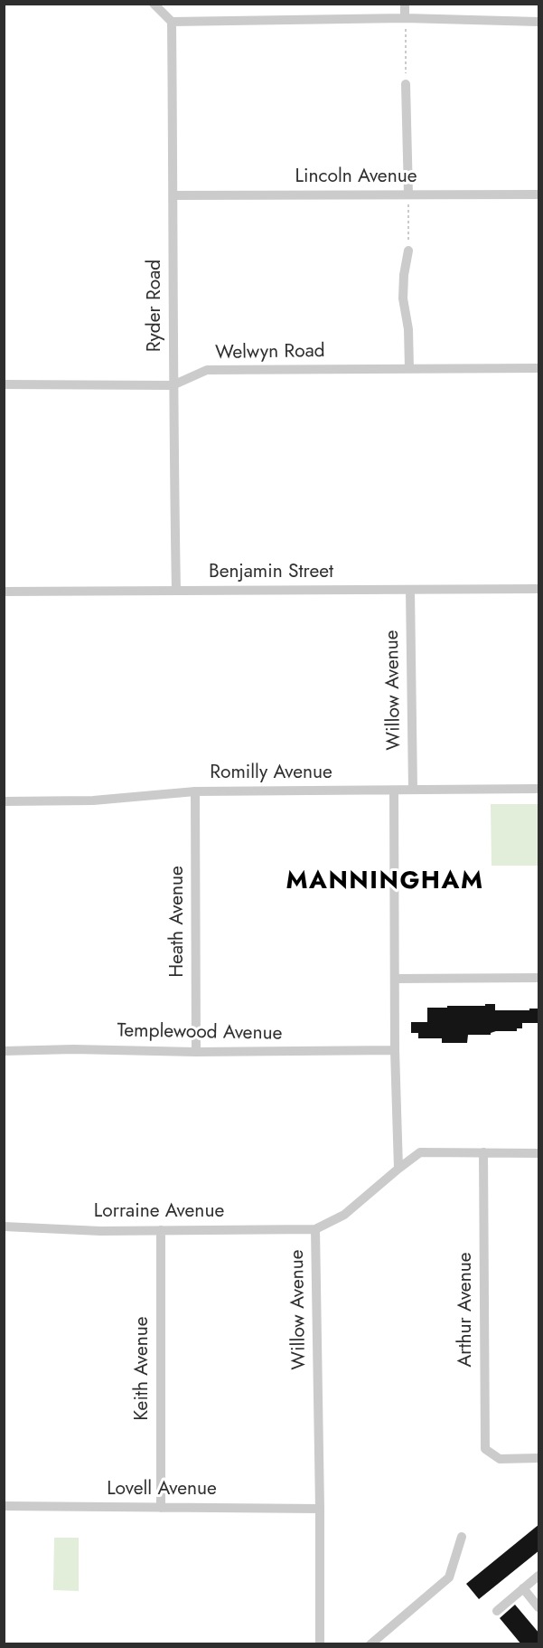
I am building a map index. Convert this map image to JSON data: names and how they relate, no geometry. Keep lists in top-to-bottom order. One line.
{"streets":{"street":["Lincoln Avenue","Ryder Road","Welwyn Road","Benjamin Street","Willow Avenue","Romilly Avenue","Heath Avenue","Templewood Avenue","Lorraine Avenue","Arthur Avenue","Keith Avenue","Lovell Avenue"]},"crossings":[["Lincoln Avenue","Ryder Road"],["Ryder Road","Welwyn Road"],["Ryder Road","Benjamin Street"],["Benjamin Street","Willow Avenue"],["Willow Avenue","Romilly Avenue"],["Willow Avenue","Lorraine Avenue"],["Willow Avenue","Arthur Avenue"],["Willow Avenue","Lovell Avenue"],["Romilly Avenue","Heath Avenue"],["Heath Avenue","Templewood Avenue"],["Lorraine Avenue","Keith Avenue"],["Keith Avenue","Lovell Avenue"]],"districts":["MANNINGHAM"]}
